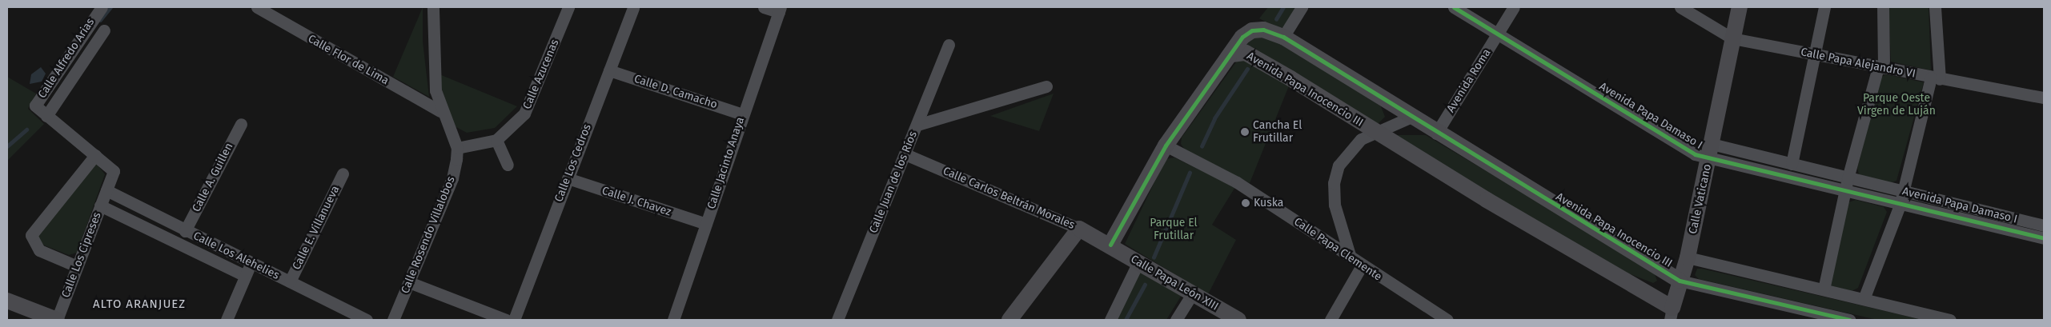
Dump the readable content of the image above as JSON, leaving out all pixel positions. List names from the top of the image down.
{
  "streets": {
    "street": [
      "Calle Alfredo Arias",
      "Calle Flor de Lima",
      "Calle Papa Alejandro VI",
      "Calle Azucenas",
      "Avenida Roma",
      "Avenida Papa Inocencio III",
      "Calle D. Camacho",
      "Avenida Papa Damaso I",
      "Calle Los Cedros",
      "Calle Jacinto Anaya",
      "Calle A. Guillen",
      "Calle Juan de los Ríos",
      "Calle Carlos Beltrán Morales",
      "Calle Vaticano",
      "Calle J. Chavez",
      "Calle E. Villanueva",
      "Calle Rosendo Villalobos",
      "Calle Papa Clemente",
      "Calle Los Cipreses",
      "Calle Los Alehelies",
      "Calle Papa León XIII"
    ]
  },
  "crossings": [
    ["Calle Alfredo Arias", "Calle Los Cipreses"],
    ["Calle Papa Alejandro VI", "Calle Vaticano"],
    ["Avenida Roma", "Avenida Papa Inocencio III"],
    ["Avenida Roma", "Avenida Papa Damaso I"],
    ["Avenida Papa Inocencio III", "Calle Vaticano"],
    ["Calle D. Camacho", "Calle Los Cedros"],
    ["Calle D. Camacho", "Calle Jacinto Anaya"],
    ["Avenida Papa Damaso I", "Calle Vaticano"],
    ["Calle Los Cedros", "Calle J. Chavez"],
    ["Calle Jacinto Anaya", "Calle J. Chavez"],
    ["Calle A. Guillen", "Calle Los Alehelies"],
    ["Calle Juan de los Ríos", "Calle Carlos Beltrán Morales"],
    ["Calle Carlos Beltrán Morales", "Calle Papa León XIII"],
    ["Calle E. Villanueva", "Calle Los Alehelies"],
    ["Calle Los Cipreses", "Calle Los Alehelies"]
  ],
  "districts": ["ALTO ARANJUEZ"],
  "parks": ["Parque Oeste Virgen de Luján", "Parque El Frutillar"],
  "places": ["Cancha El Frutillar", "Kuska"]
}
